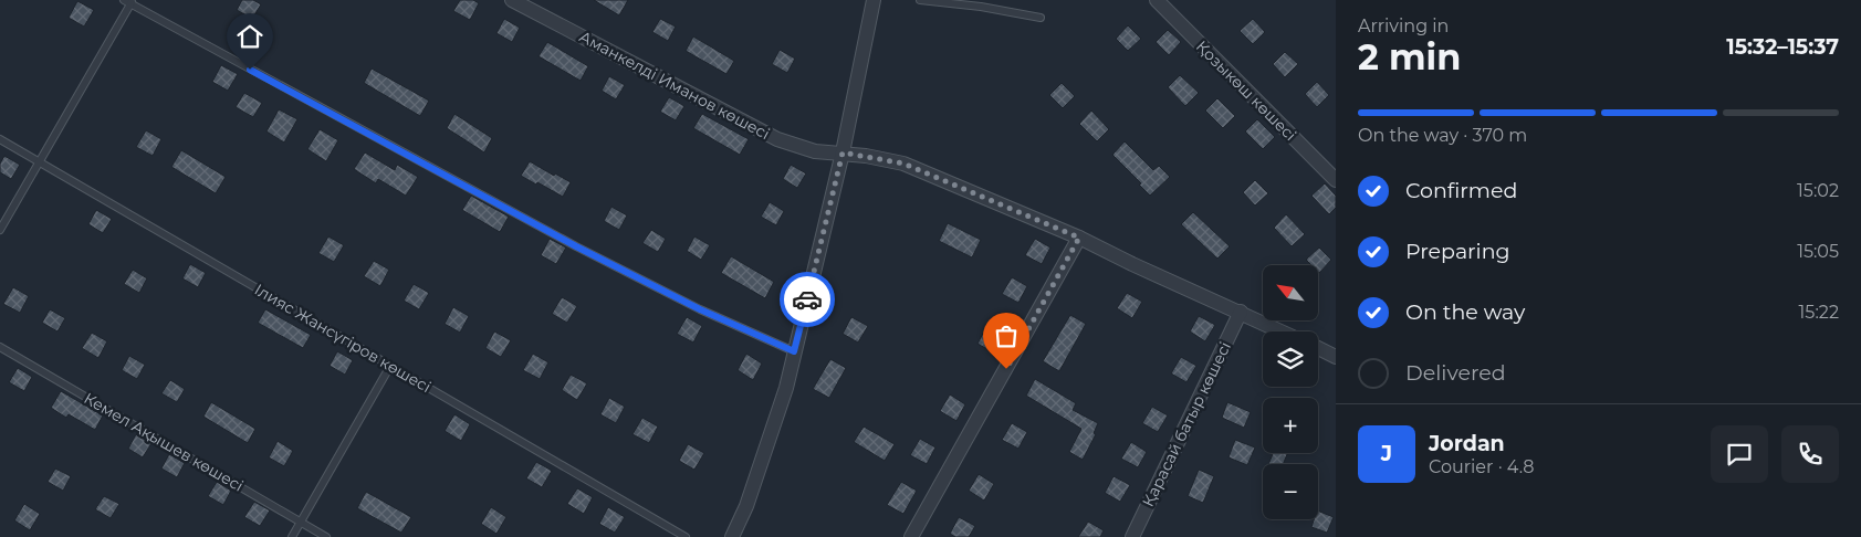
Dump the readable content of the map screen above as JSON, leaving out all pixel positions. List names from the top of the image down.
{
  "streets": {
    "street": ["Аманкелді Иманов көшесі", "Қозыкөш көшесі", "Қарасай батыр көшесі"],
    "lane": ["Ілияс Жансүгіров көшесі", "Кемел Ақышев көшесі"]
  },
  "crossings": [
    ["Аманкелді Иманов көшесі", "Қарасай батыр көшесі"]
  ],
  "north": "top left",
  "page": {
    "heading": ["2 min", "Arriving in", "15:32–15:37"],
    "panel": ["Jordan", "Courier · 4.8"],
    "bar": "On the way · 370 m",
    "list": [
      ["Confirmed", "15:02"],
      ["Preparing", "15:05"],
      ["On the way", "15:22"],
      "Delivered"
    ],
    "map_buttons": ["+", "−"],
    "round": "J"
  }
}
